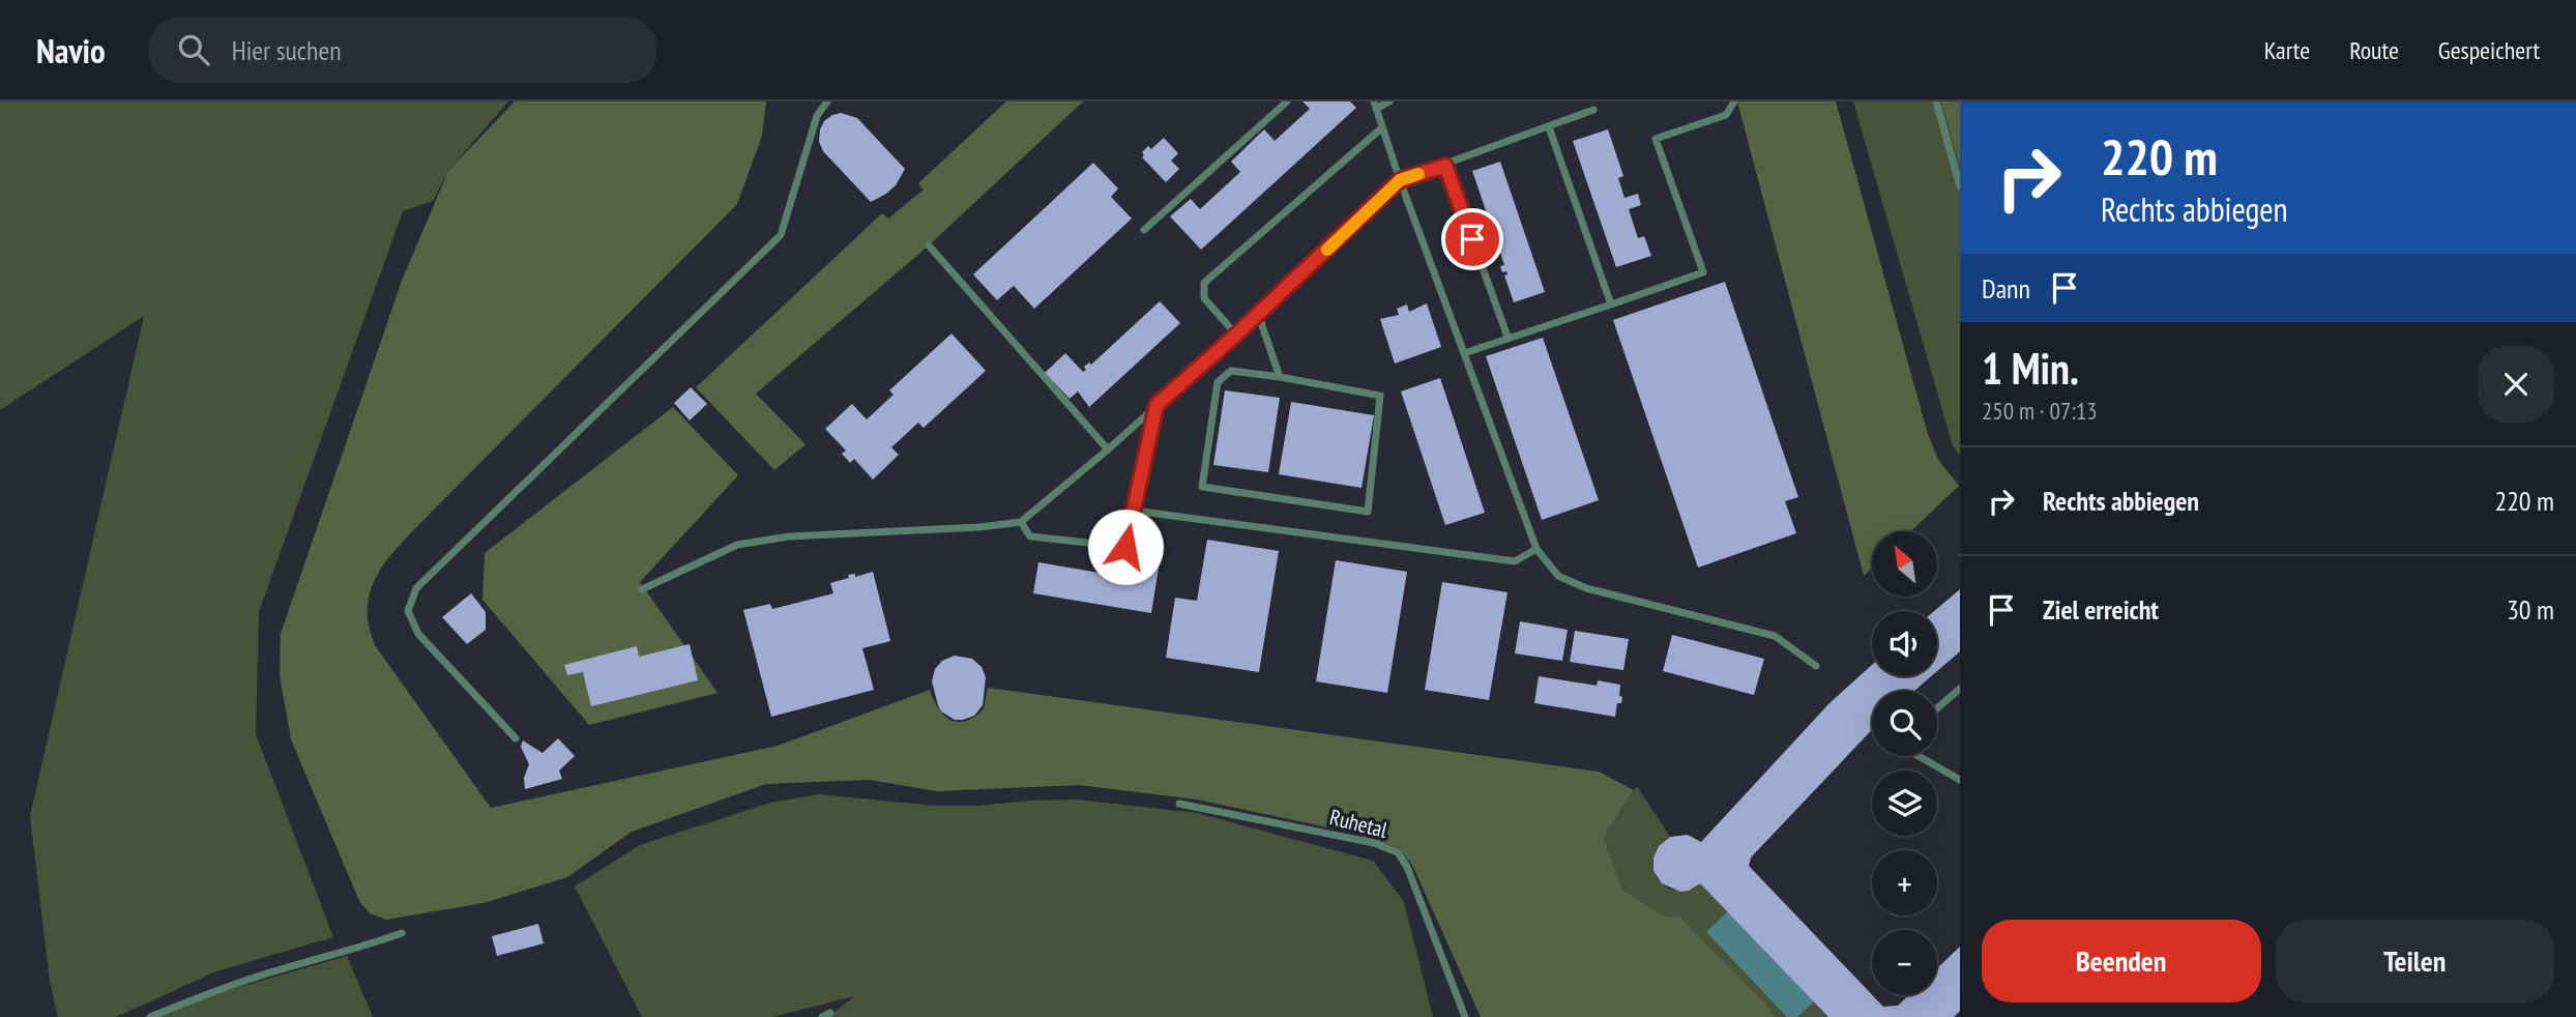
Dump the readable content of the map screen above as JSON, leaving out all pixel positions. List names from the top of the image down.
{
  "streets": {
    "lane": ["Ruhetal"]
  },
  "north": "top left",
  "page": {
    "header": "Navio",
    "search": "Hier suchen",
    "nav": ["Karte", "Route", "Gespeichert"],
    "turn": ["220 m", "Rechts abbiegen"],
    "then": "Dann",
    "heading": ["1 Min.", "250 m · 07:13"],
    "list": [
      {
        "name": "Rechts abbiegen",
        "value": "220 m"
      },
      {
        "name": "Ziel erreicht",
        "value": "30 m"
      }
    ],
    "map_buttons": ["+", "−"],
    "buttons": ["Beenden", "Teilen"]
  }
}
